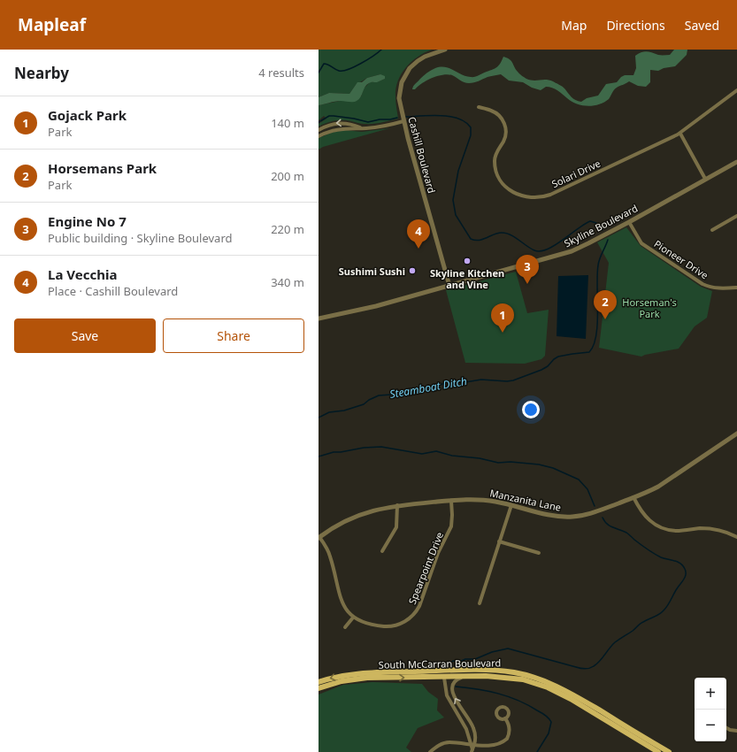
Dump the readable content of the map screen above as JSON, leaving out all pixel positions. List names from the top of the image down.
{
  "streets": {
    "main road": ["South McCarran Boulevard"],
    "street": [
      "Cashill Boulevard",
      "Solari Drive",
      "Skyline Boulevard",
      "Pioneer Drive",
      "Manzanita Lane",
      "Spearpoint Drive"
    ]
  },
  "crossings": [
    ["Cashill Boulevard", "Skyline Boulevard"],
    ["Skyline Boulevard", "Pioneer Drive"],
    ["Manzanita Lane", "Spearpoint Drive"]
  ],
  "water": ["Steamboat Ditch"],
  "parks": ["Horseman's Park"],
  "places": ["Skyline Kitchen and Vine", "Sushimi Sushi"],
  "page": {
    "header": "Mapleaf",
    "nav": ["Map", "Directions", "Saved"],
    "heading": ["Nearby", "4 results"],
    "list": [
      {
        "mark": "1",
        "name": "Gojack Park",
        "note": "Park",
        "value": "140 m"
      },
      {
        "mark": "2",
        "name": "Horsemans Park",
        "note": "Park",
        "value": "200 m"
      },
      {
        "mark": "3",
        "name": "Engine No 7",
        "note": "Public building · Skyline Boulevard",
        "value": "220 m"
      },
      {
        "mark": "4",
        "name": "La Vecchia",
        "note": "Place · Cashill Boulevard",
        "value": "340 m"
      }
    ],
    "pins": [
      "4",
      "3",
      "2",
      "1"
    ],
    "buttons": ["Save", "Share"],
    "map_buttons": ["+", "−"]
  }
}
